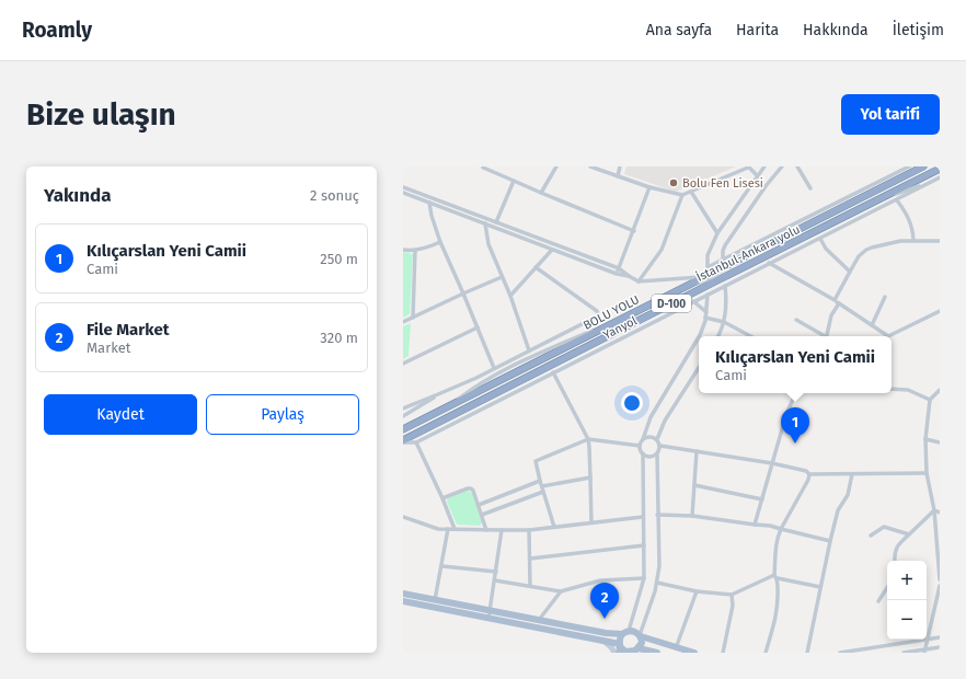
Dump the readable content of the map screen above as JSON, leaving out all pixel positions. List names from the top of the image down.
{
  "streets": {
    "highway": ["İstanbul-Ankara yolu", "D-100", "BOLU YOLU"],
    "street": ["Yanyol"]
  },
  "crossings": [
    ["İstanbul-Ankara yolu", "Yanyol"],
    ["BOLU YOLU", "Yanyol"]
  ],
  "places": ["Bolu Fen Lisesi"],
  "page": {
    "header": "Roamly",
    "nav": [
      "Ana sayfa",
      "Harita",
      "Hakkında",
      "İletişim"
    ],
    "buttons": [
      "Yol tarifi",
      ["Kaydet", "Paylaş"]
    ],
    "title": "Bize ulaşın",
    "heading": ["Yakında", "2 sonuç"],
    "list": [
      {
        "mark": "1",
        "name": "Kılıçarslan Yeni Camii",
        "note": "Cami",
        "value": "250 m"
      },
      {
        "mark": "2",
        "name": "File Market",
        "note": "Market",
        "value": "320 m"
      }
    ],
    "popup": ["Kılıçarslan Yeni Camii", "Cami"],
    "pins": ["1", "2"],
    "map_buttons": ["+", "−"]
  }
}
